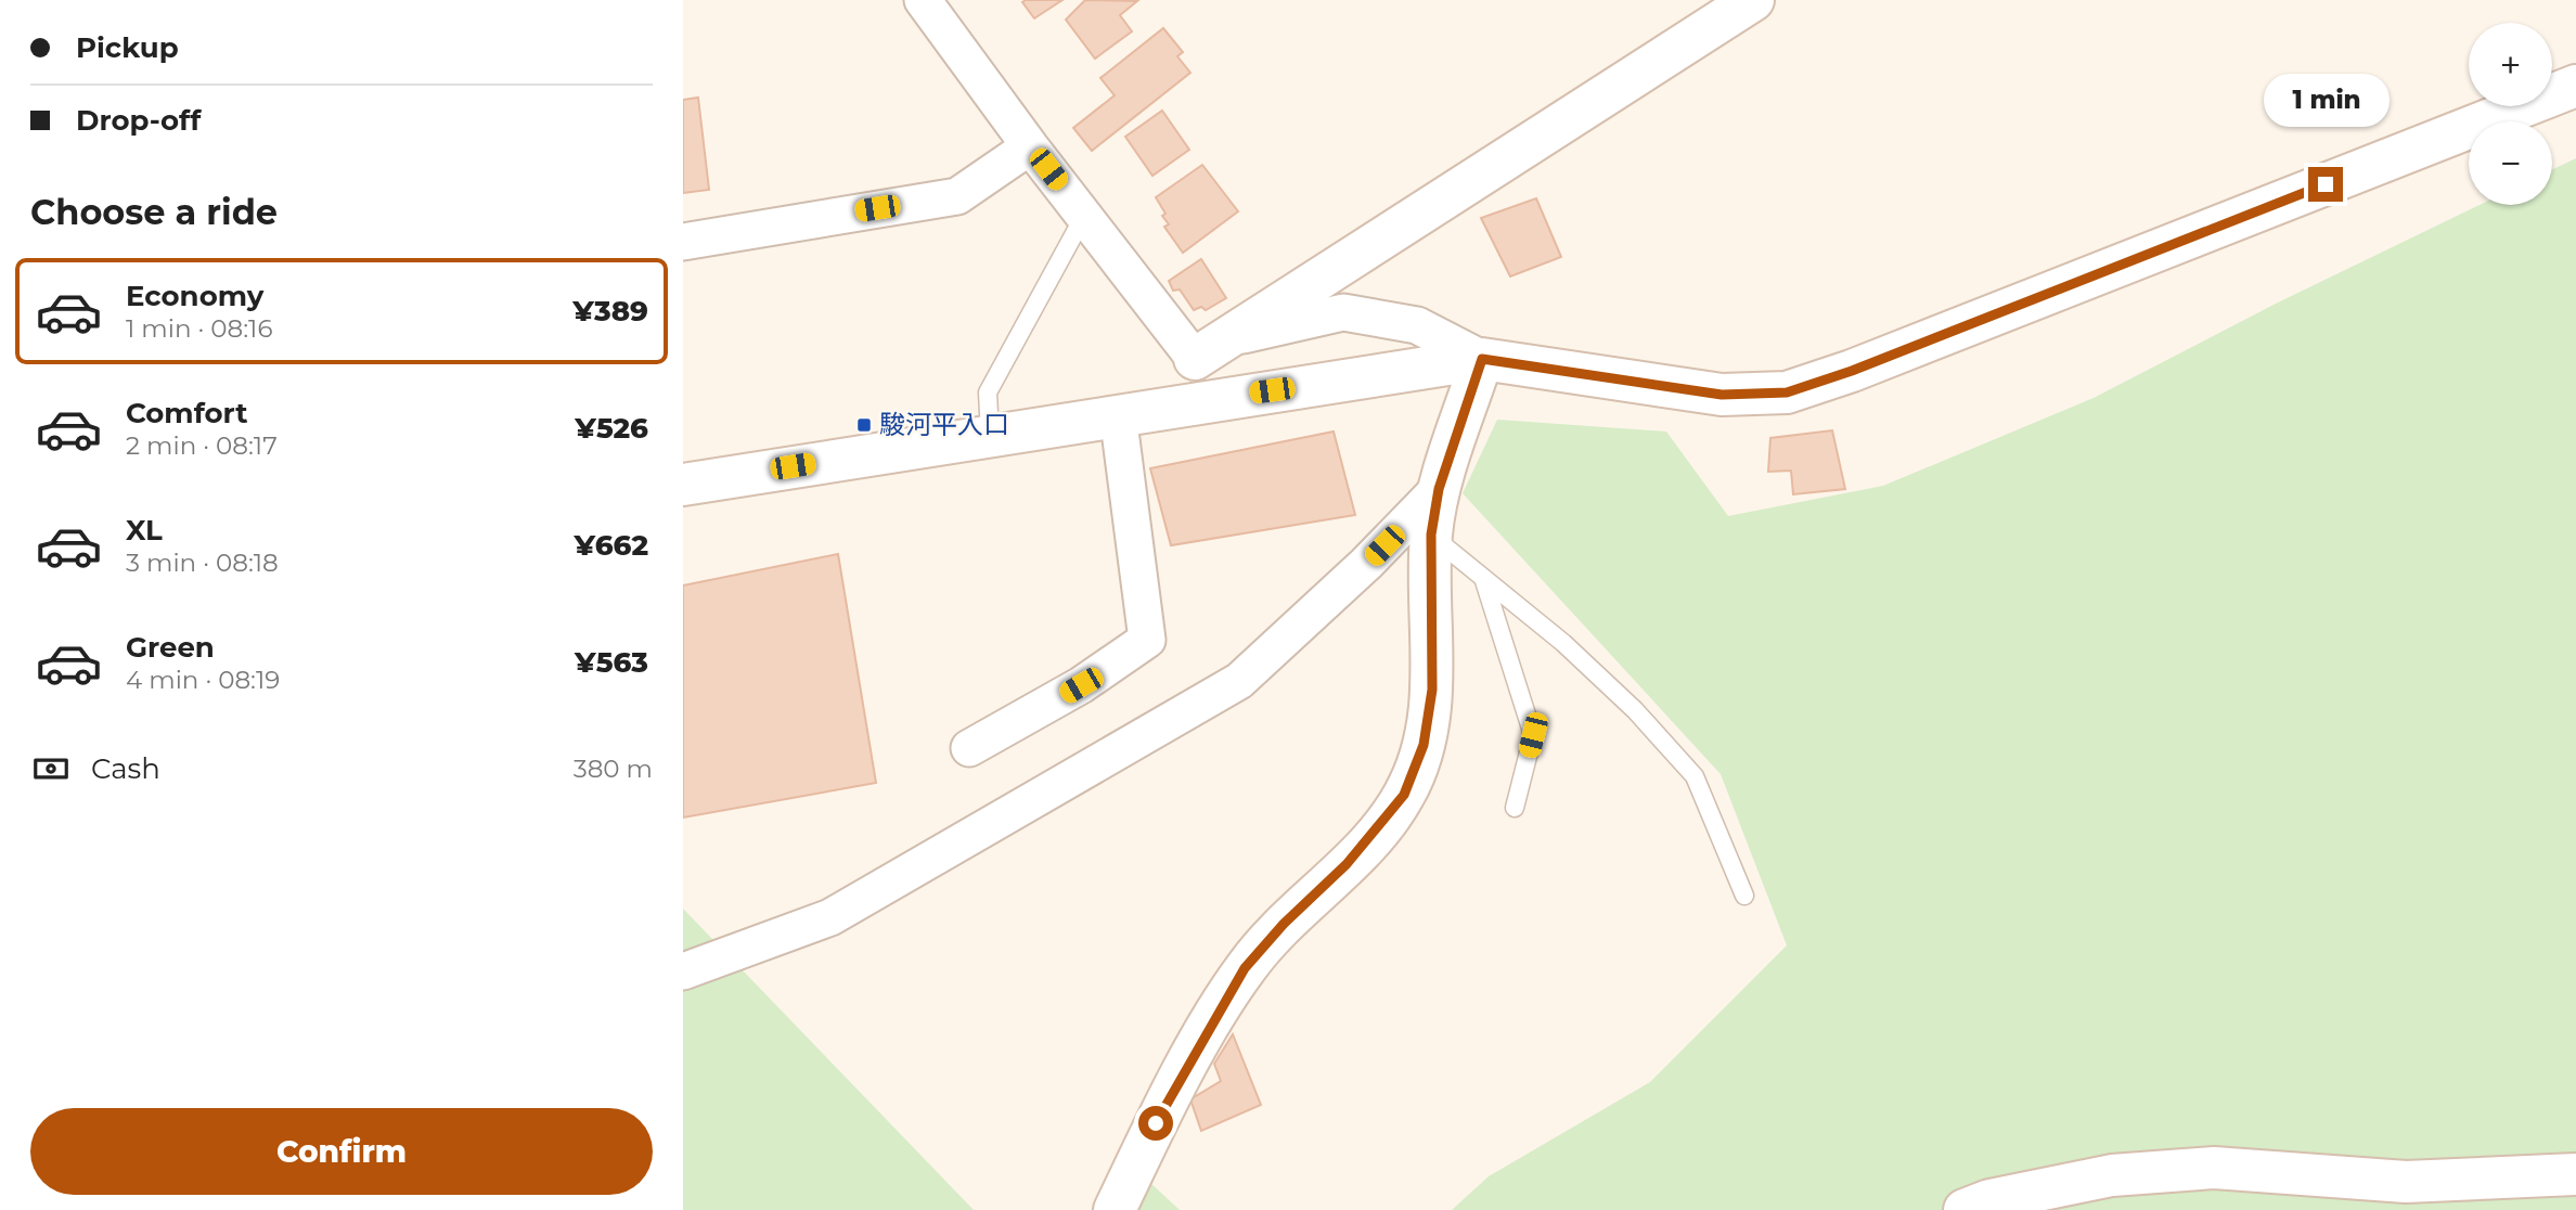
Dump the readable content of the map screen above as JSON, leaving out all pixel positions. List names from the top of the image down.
{
  "places": {
    "transit": ["駿河平入口"]
  },
  "page": {
    "banner": ["Pickup", "Drop-off"],
    "map_buttons": ["+", "−"],
    "bubble": "1 min",
    "heading": "Choose a ride",
    "list": [
      {
        "name": "Economy",
        "note": "1 min · 08:16",
        "value": "¥389"
      },
      {
        "name": "Comfort",
        "note": "2 min · 08:17",
        "value": "¥526"
      },
      {
        "name": "XL",
        "note": "3 min · 08:18",
        "value": "¥662"
      },
      {
        "name": "Green",
        "note": "4 min · 08:19",
        "value": "¥563"
      }
    ],
    "pay": ["Cash", "380 m"],
    "buttons": "Confirm"
  }
}
